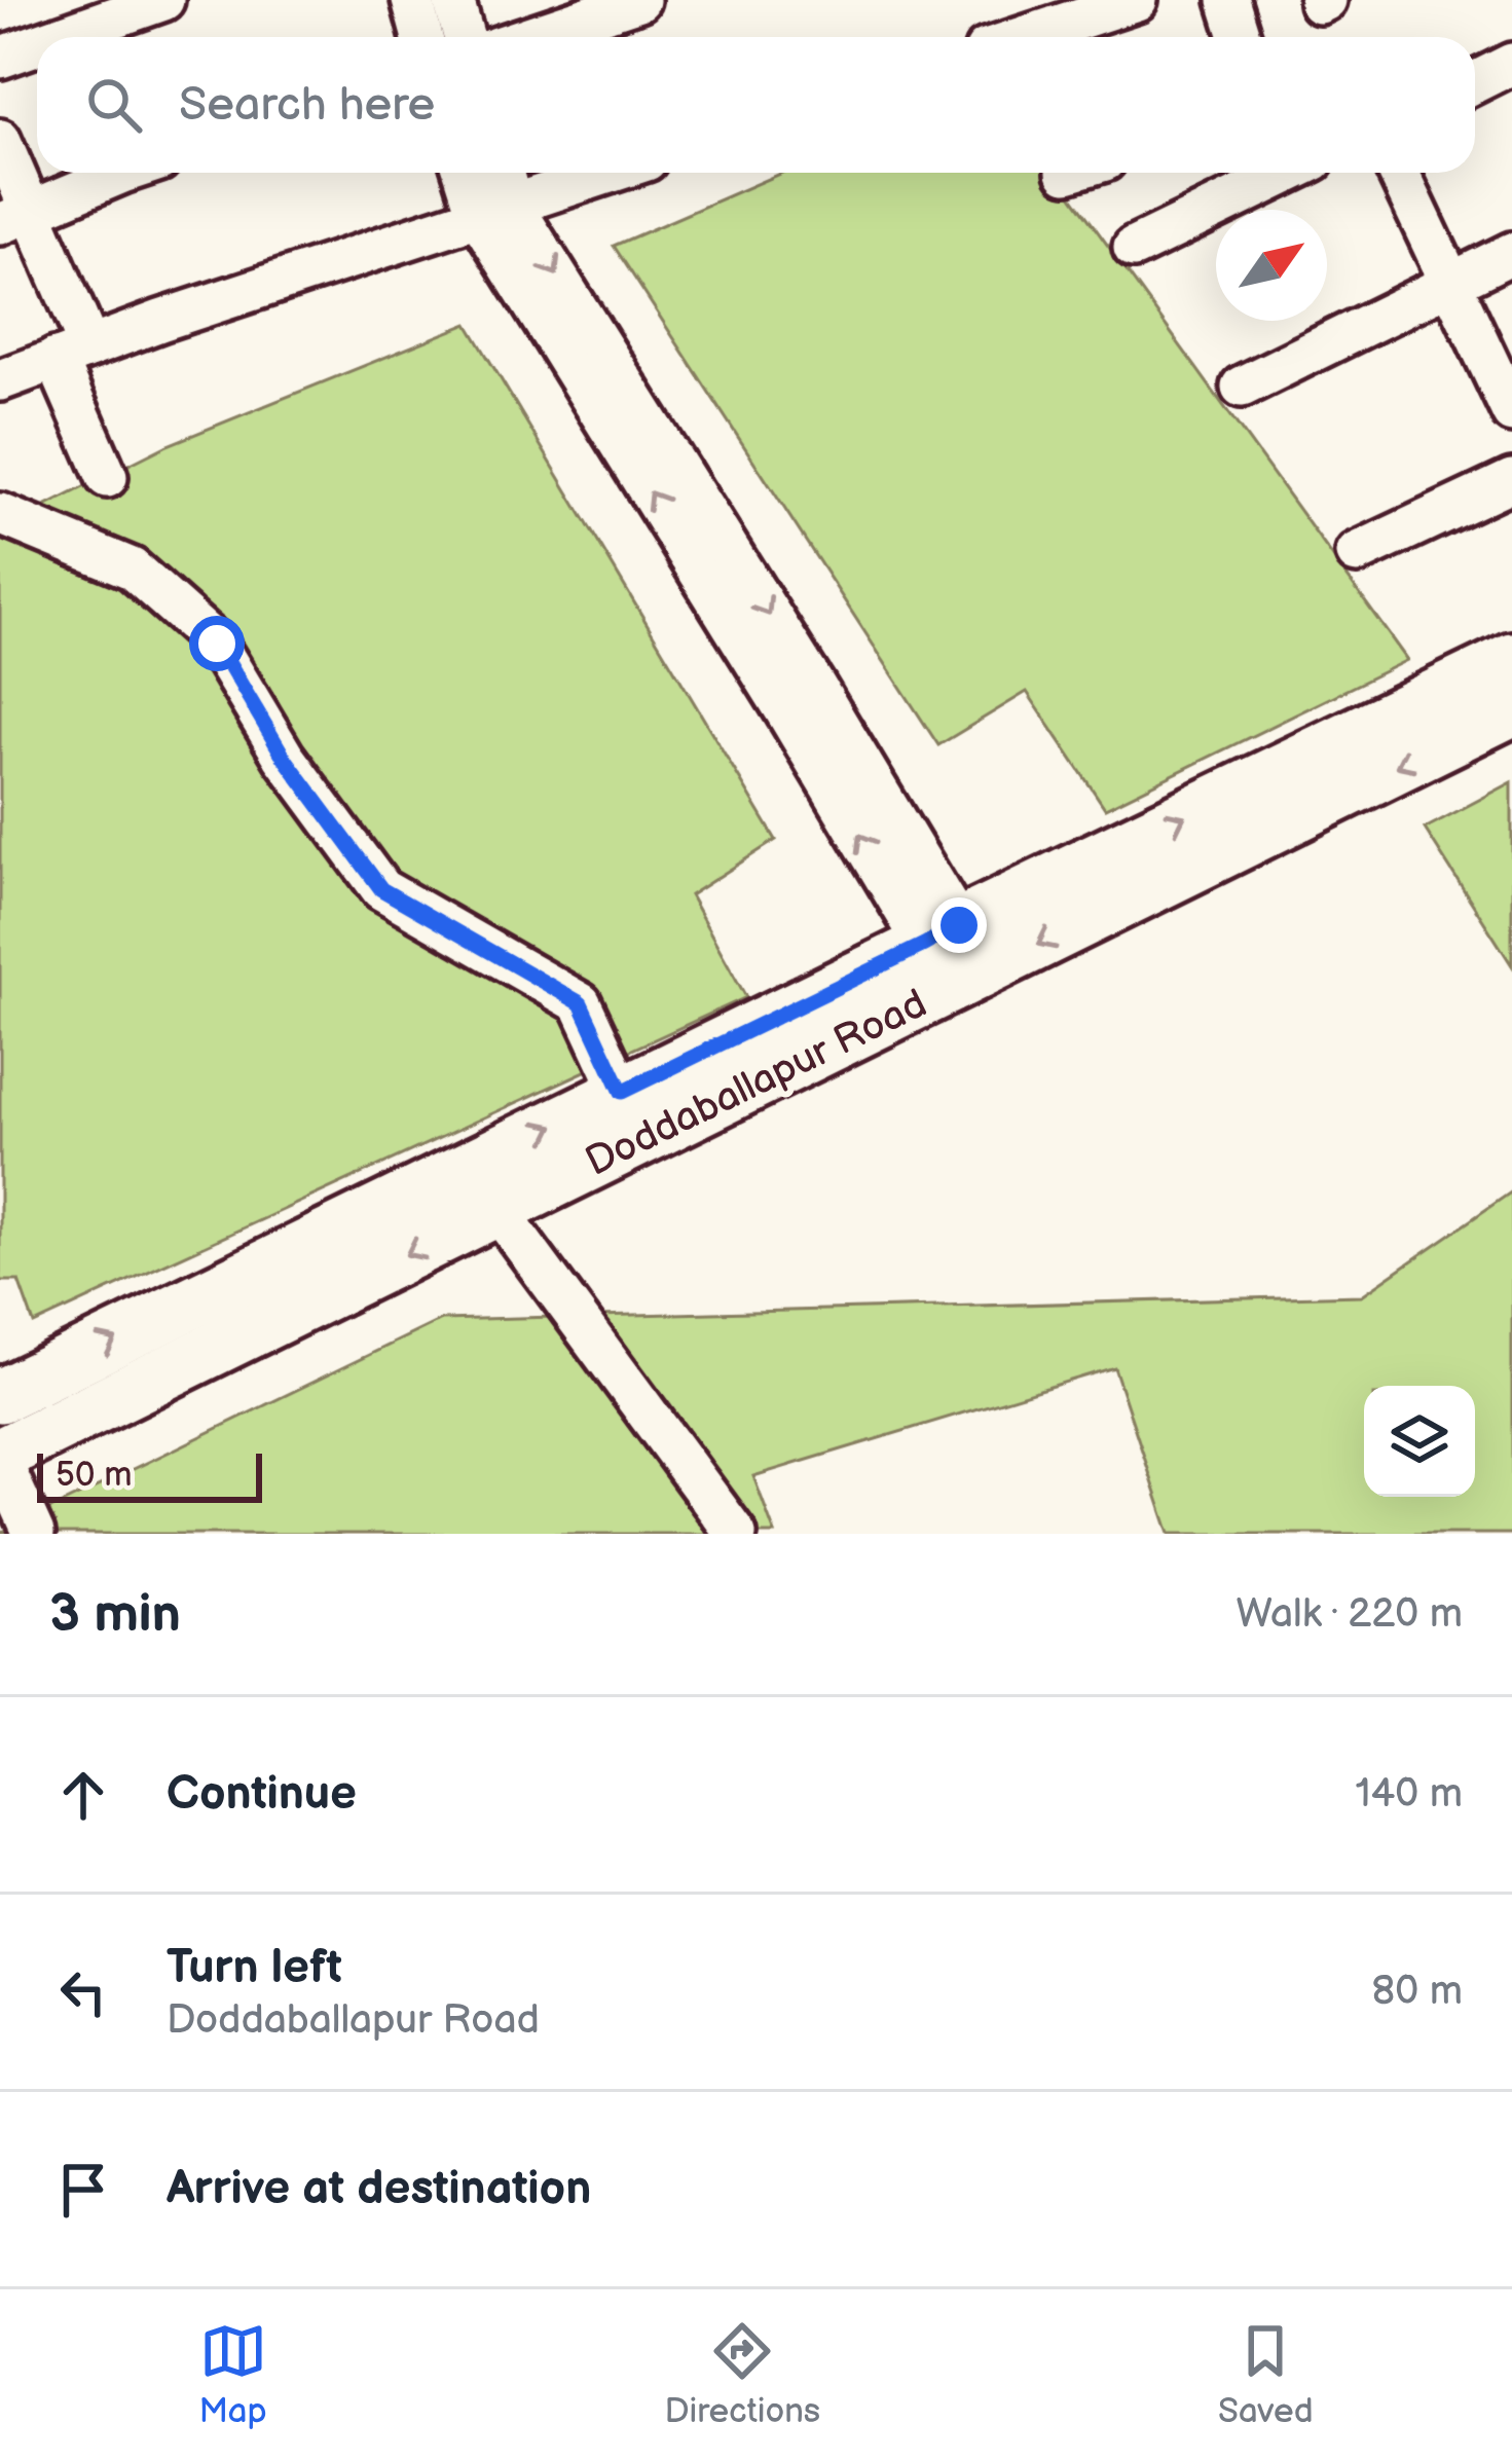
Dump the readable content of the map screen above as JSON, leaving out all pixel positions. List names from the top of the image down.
{
  "streets": {
    "main road": ["Doddaballapur Road"]
  },
  "scale_bar": "50 m",
  "north": "top right",
  "page": {
    "search": "Search here",
    "scale": "50 m",
    "heading": ["3 min", "Walk · 220 m"],
    "list": [
      ["Continue", "140 m"],
      ["Turn left", "Doddaballapur Road", "80 m"],
      "Arrive at destination"
    ],
    "nav": ["Map", "Directions", "Saved"]
  }
}
